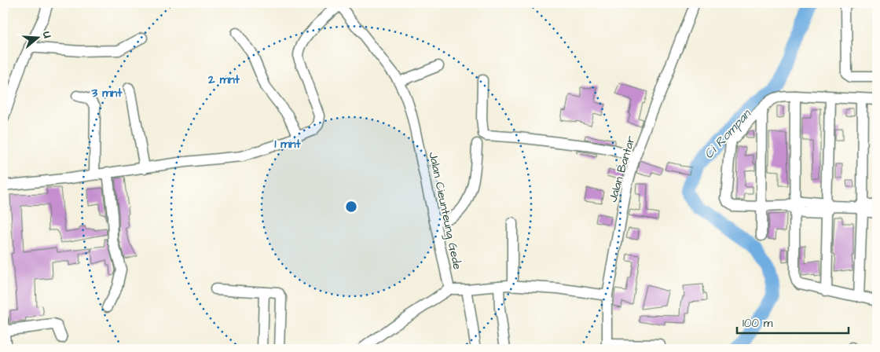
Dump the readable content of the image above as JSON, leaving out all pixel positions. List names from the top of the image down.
{
  "streets": {
    "street": ["Jalan Bantar", "Jalan Cieunteung Gede"]
  },
  "water": ["Ci Rompan"],
  "scale_bar": "100 m",
  "north": "right",
  "rings": ["2 mnt", "3 mnt", "1 mnt"]
}
